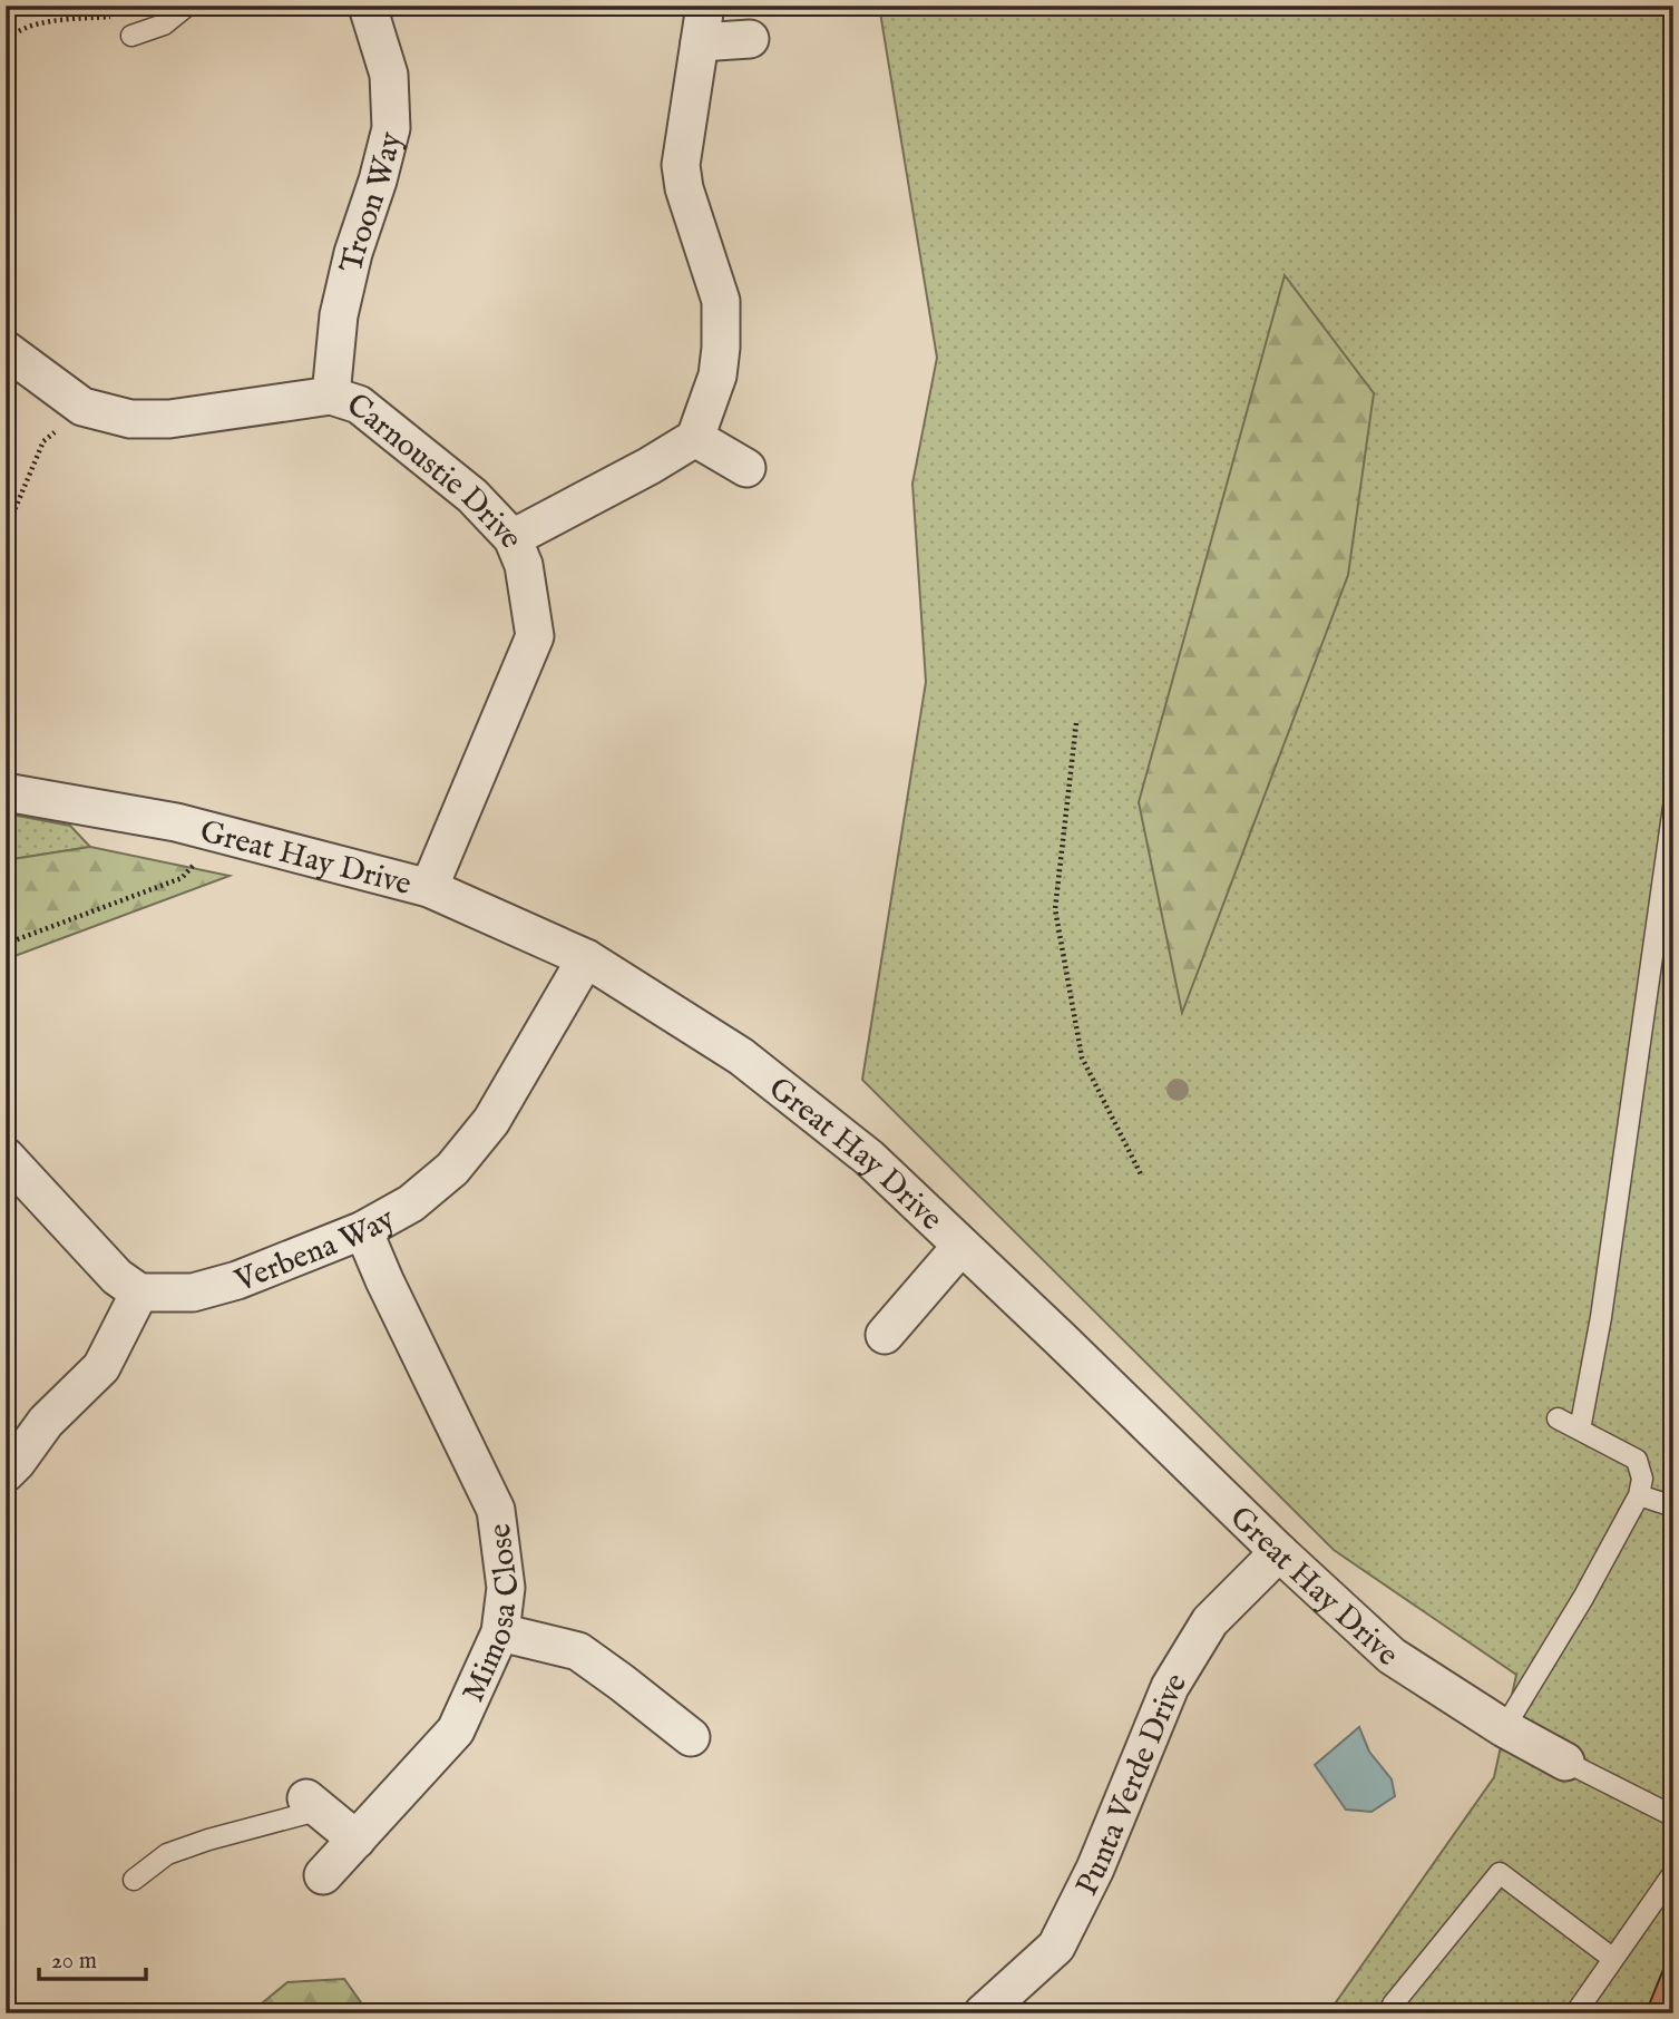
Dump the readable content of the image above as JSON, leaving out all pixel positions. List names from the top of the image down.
{
  "streets": {
    "street": [
      "Troon Way",
      "Carnoustie Drive",
      "Great Hay Drive",
      "Verbena Way",
      "Mimosa Close",
      "Punta Verde Drive"
    ]
  },
  "crossings": [
    ["Troon Way", "Carnoustie Drive"],
    ["Carnoustie Drive", "Great Hay Drive"],
    ["Great Hay Drive", "Verbena Way"],
    ["Great Hay Drive", "Punta Verde Drive"],
    ["Verbena Way", "Mimosa Close"]
  ],
  "scale_bar": "20 m"
}
